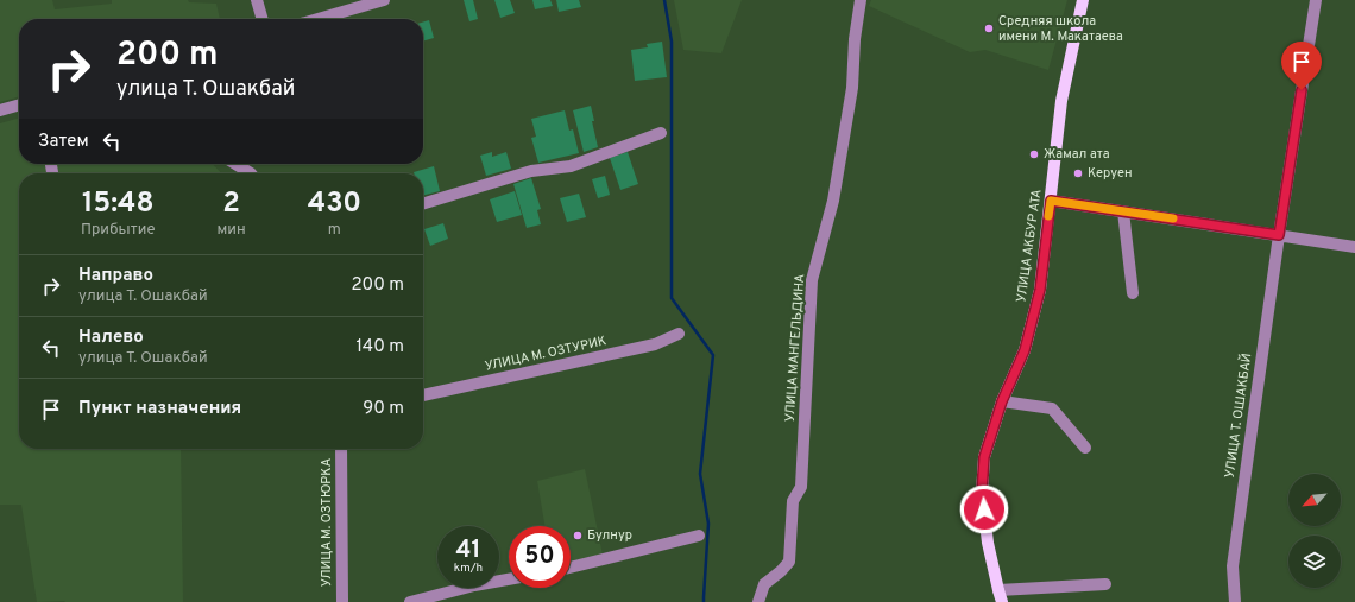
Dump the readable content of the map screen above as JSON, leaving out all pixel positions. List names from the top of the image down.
{
  "streets": {
    "main road": ["УЛИЦА АКБУР АТА"],
    "street": [
      "УЛИЦА МАНГЕЛЬДИНА",
      "УЛИЦА М. ОЗТУРИК",
      "УЛИЦА Т. ОШАКБАЙ",
      "УЛИЦА М. ОЗТЮРКА"
    ]
  },
  "places": [
    "Средняя школа имени М. Макатаева",
    "Жамал ата",
    "Керуен",
    "Булнур"
  ],
  "north": "bottom left",
  "page": {
    "turn": ["200 m", "улица Т. Ошакбай"],
    "then": "Затем",
    "eta": [
      "15:48",
      "Прибытие",
      "2",
      "мин",
      "430",
      "m"
    ],
    "list": [
      {
        "name": "Направо",
        "note": "улица Т. Ошакбай",
        "value": "200 m"
      },
      {
        "name": "Налево",
        "note": "улица Т. Ошакбай",
        "value": "140 m"
      },
      {
        "name": "Пункт назначения",
        "value": "90 m"
      }
    ],
    "speed": "41 km/h",
    "limit": "50"
  }
}
